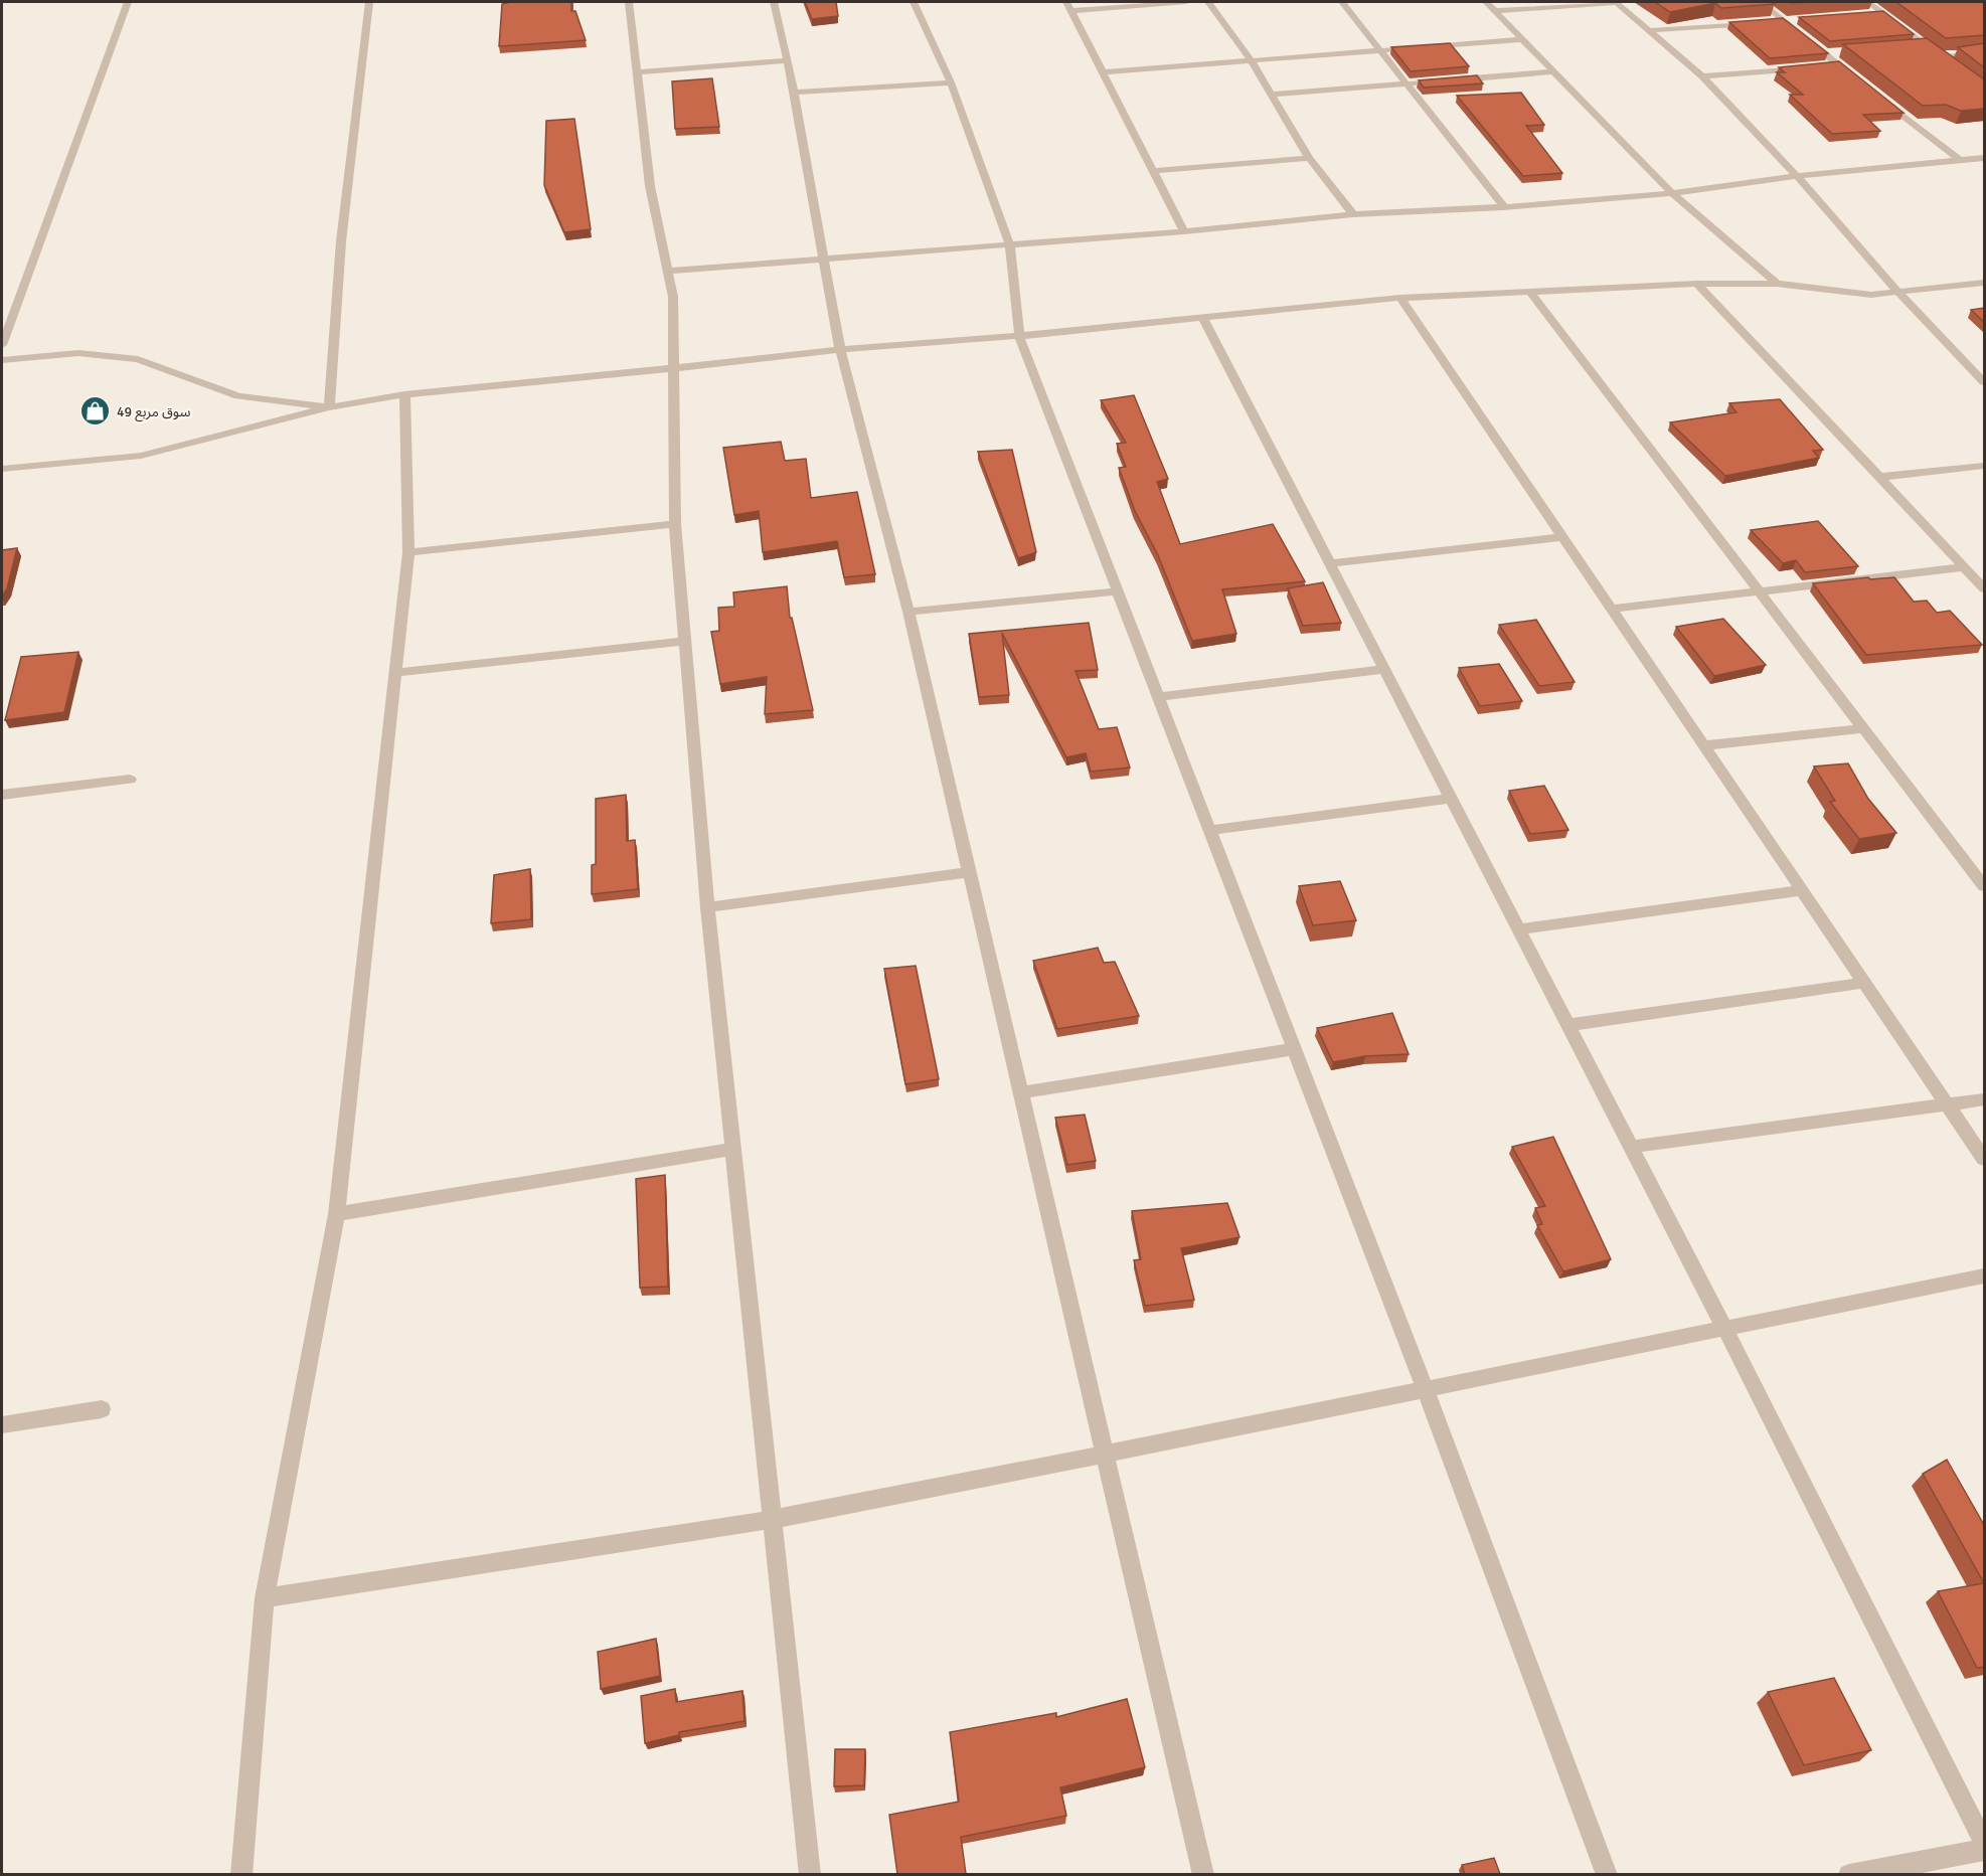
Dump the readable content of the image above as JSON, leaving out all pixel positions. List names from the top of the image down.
{
  "places": {
    "shop": ["سوق مربع 49"]
  }
}
